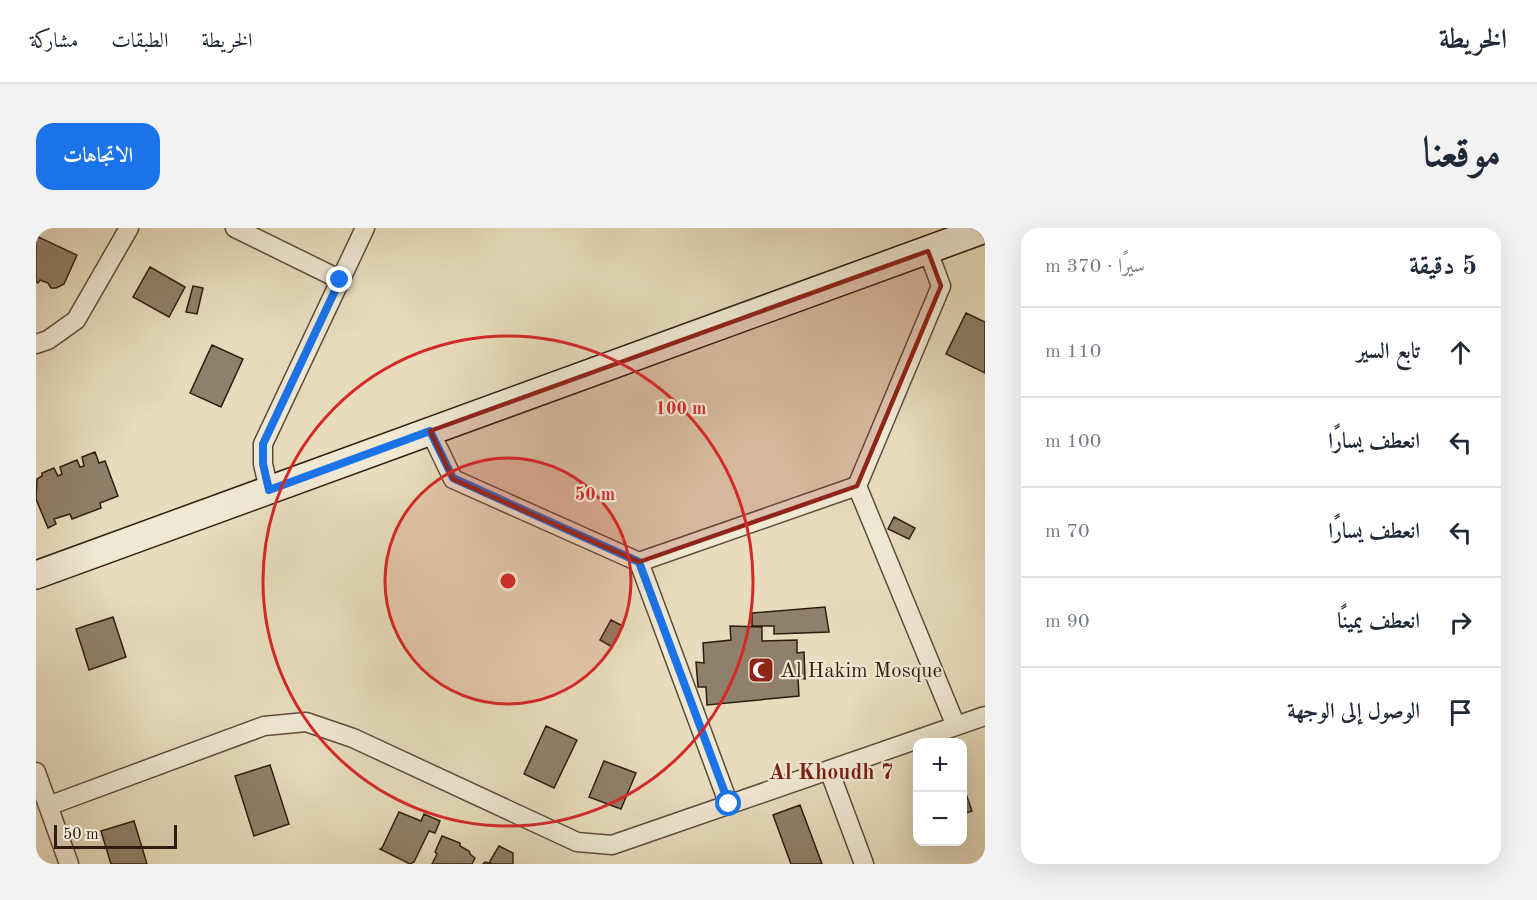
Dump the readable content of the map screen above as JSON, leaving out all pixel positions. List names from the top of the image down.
{
  "districts": ["Al Khoudh 7"],
  "places": {
    "mosque": ["Al Hakim Mosque"]
  },
  "scale_bar": "50 m",
  "page": {
    "header": "الخريطة",
    "nav": ["الخريطة", "الطبقات", "مشاركة"],
    "title": "موقعنا",
    "buttons": "الاتجاهات",
    "heading": ["5 دقيقة", "سيرًا · 370 m"],
    "list": [
      ["تابع السير", "110 m"],
      ["انعطف يسارًا", "100 m"],
      ["انعطف يسارًا", "70 m"],
      ["انعطف يمينًا", "90 m"],
      "الوصول إلى الوجهة"
    ],
    "map_buttons": ["+", "−"],
    "scale": "50 m"
  },
  "rings": ["100 m", "50 m"]
}
